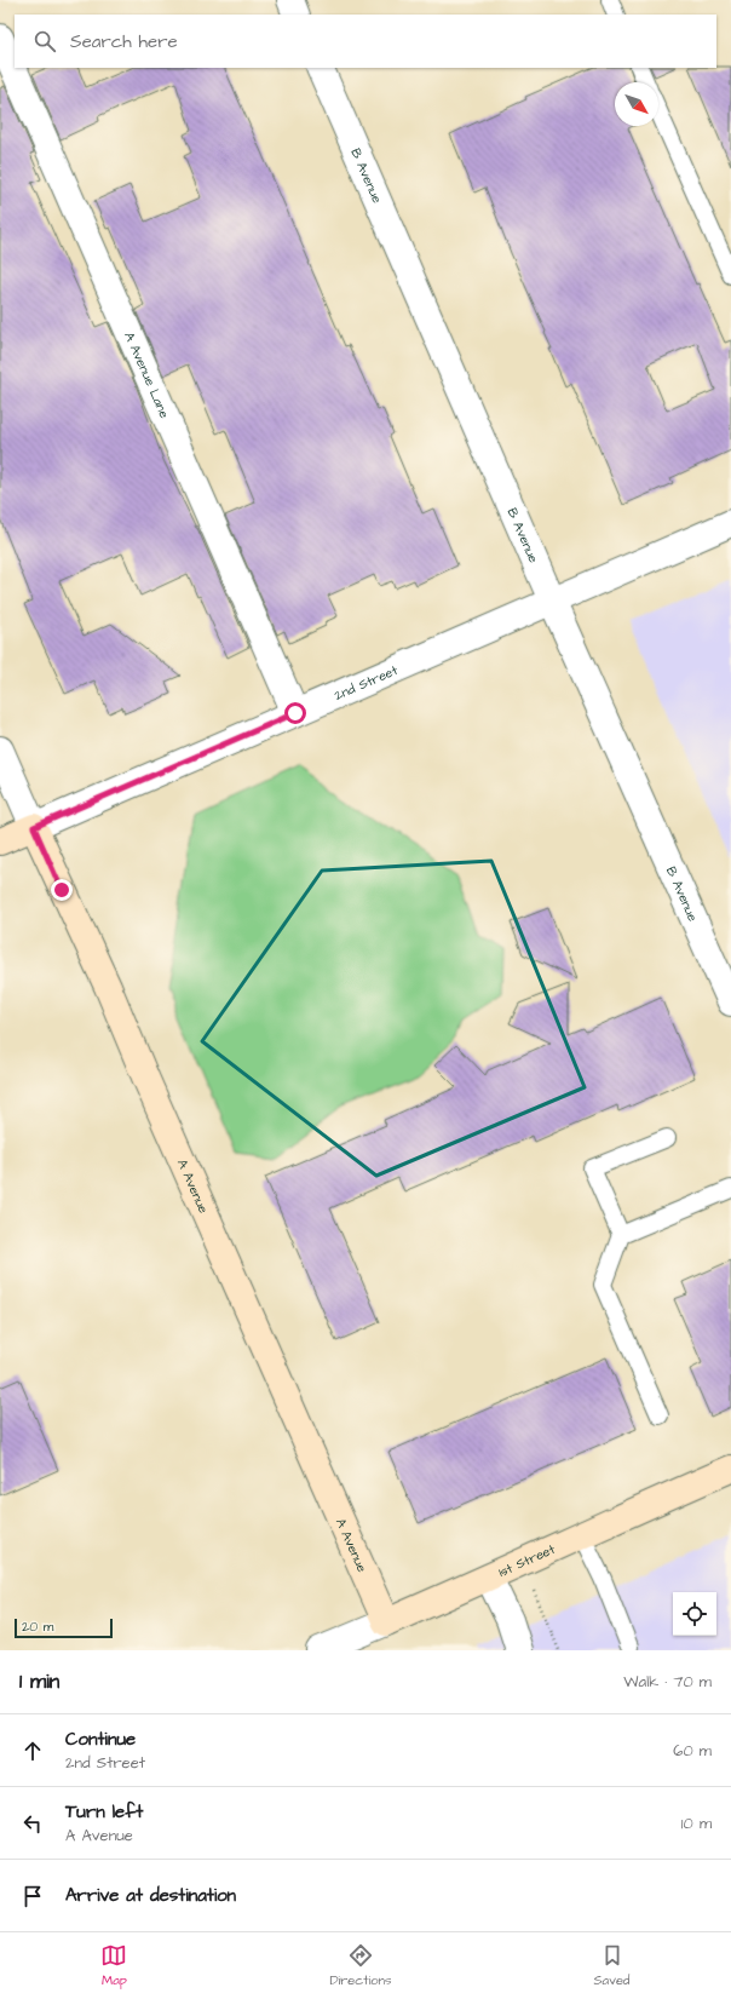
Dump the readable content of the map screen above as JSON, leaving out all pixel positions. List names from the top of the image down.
{
  "streets": {
    "main road": ["2nd Street", "A Avenue", "1st Street"],
    "street": ["B Avenue", "A Avenue Lane"]
  },
  "crossings": [
    ["B Avenue", "2nd Street"],
    ["A Avenue Lane", "2nd Street"],
    ["2nd Street", "A Avenue"],
    ["A Avenue", "1st Street"]
  ],
  "scale_bar": "20 m",
  "north": "bottom right",
  "page": {
    "search": "Search here",
    "scale": "20 m",
    "heading": ["1 min", "Walk · 70 m"],
    "list": [
      ["Continue", "2nd Street", "60 m"],
      ["Turn left", "A Avenue", "10 m"],
      "Arrive at destination"
    ],
    "nav": ["Map", "Directions", "Saved"]
  }
}
